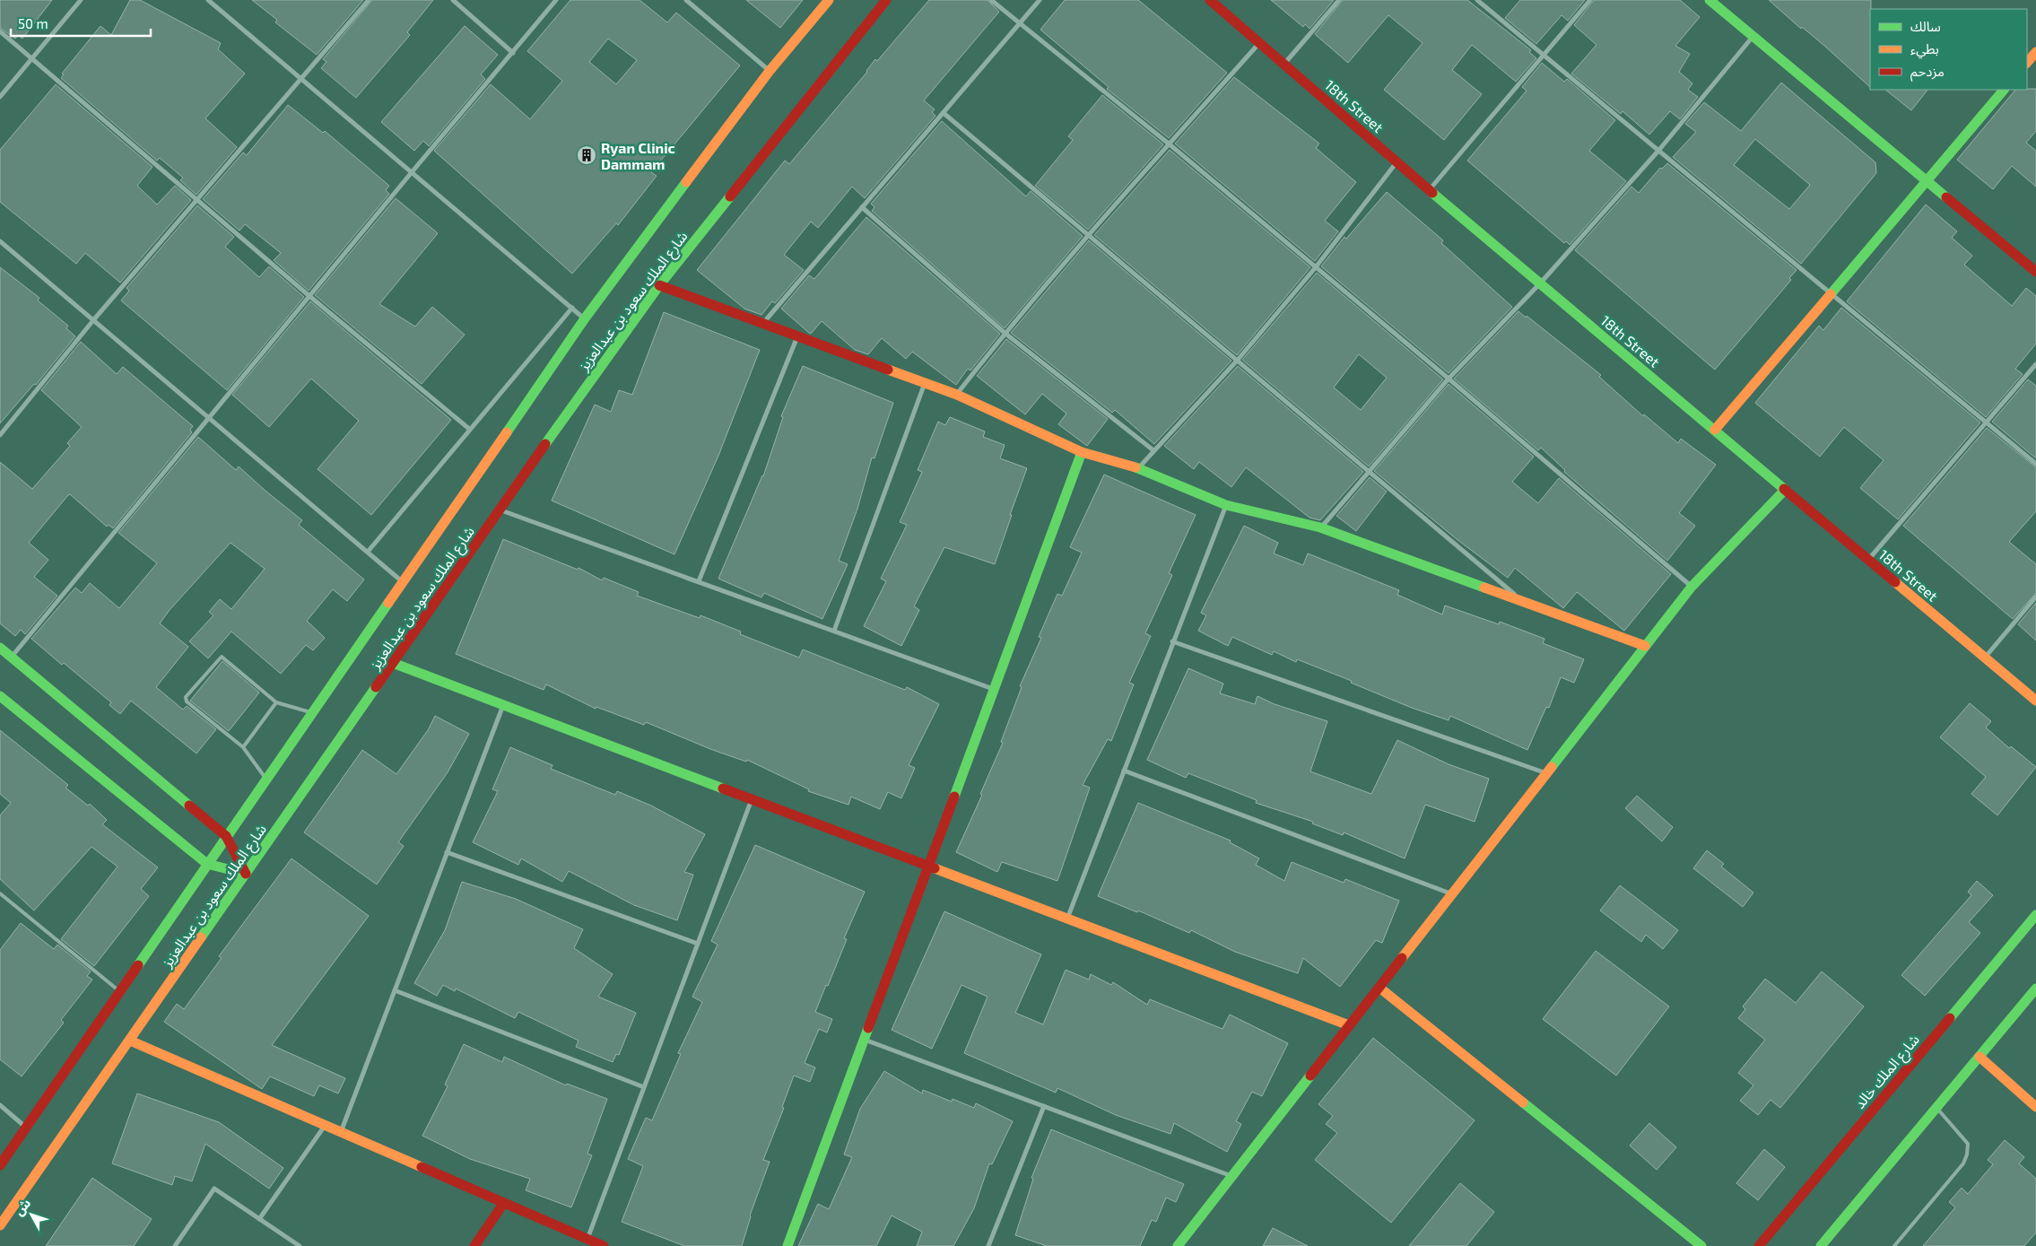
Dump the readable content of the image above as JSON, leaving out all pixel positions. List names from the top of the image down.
{
  "streets": {
    "street": ["18th Street", "شارع الملك سعود بن عبدالعزيز", "شارع الملك خالد"]
  },
  "places": {
    "building": ["Ryan Clinic Dammam"]
  },
  "legend": ["سالك", "بطيء", "مزدحم"],
  "scale_bar": "50 m",
  "north": "top left"
}
